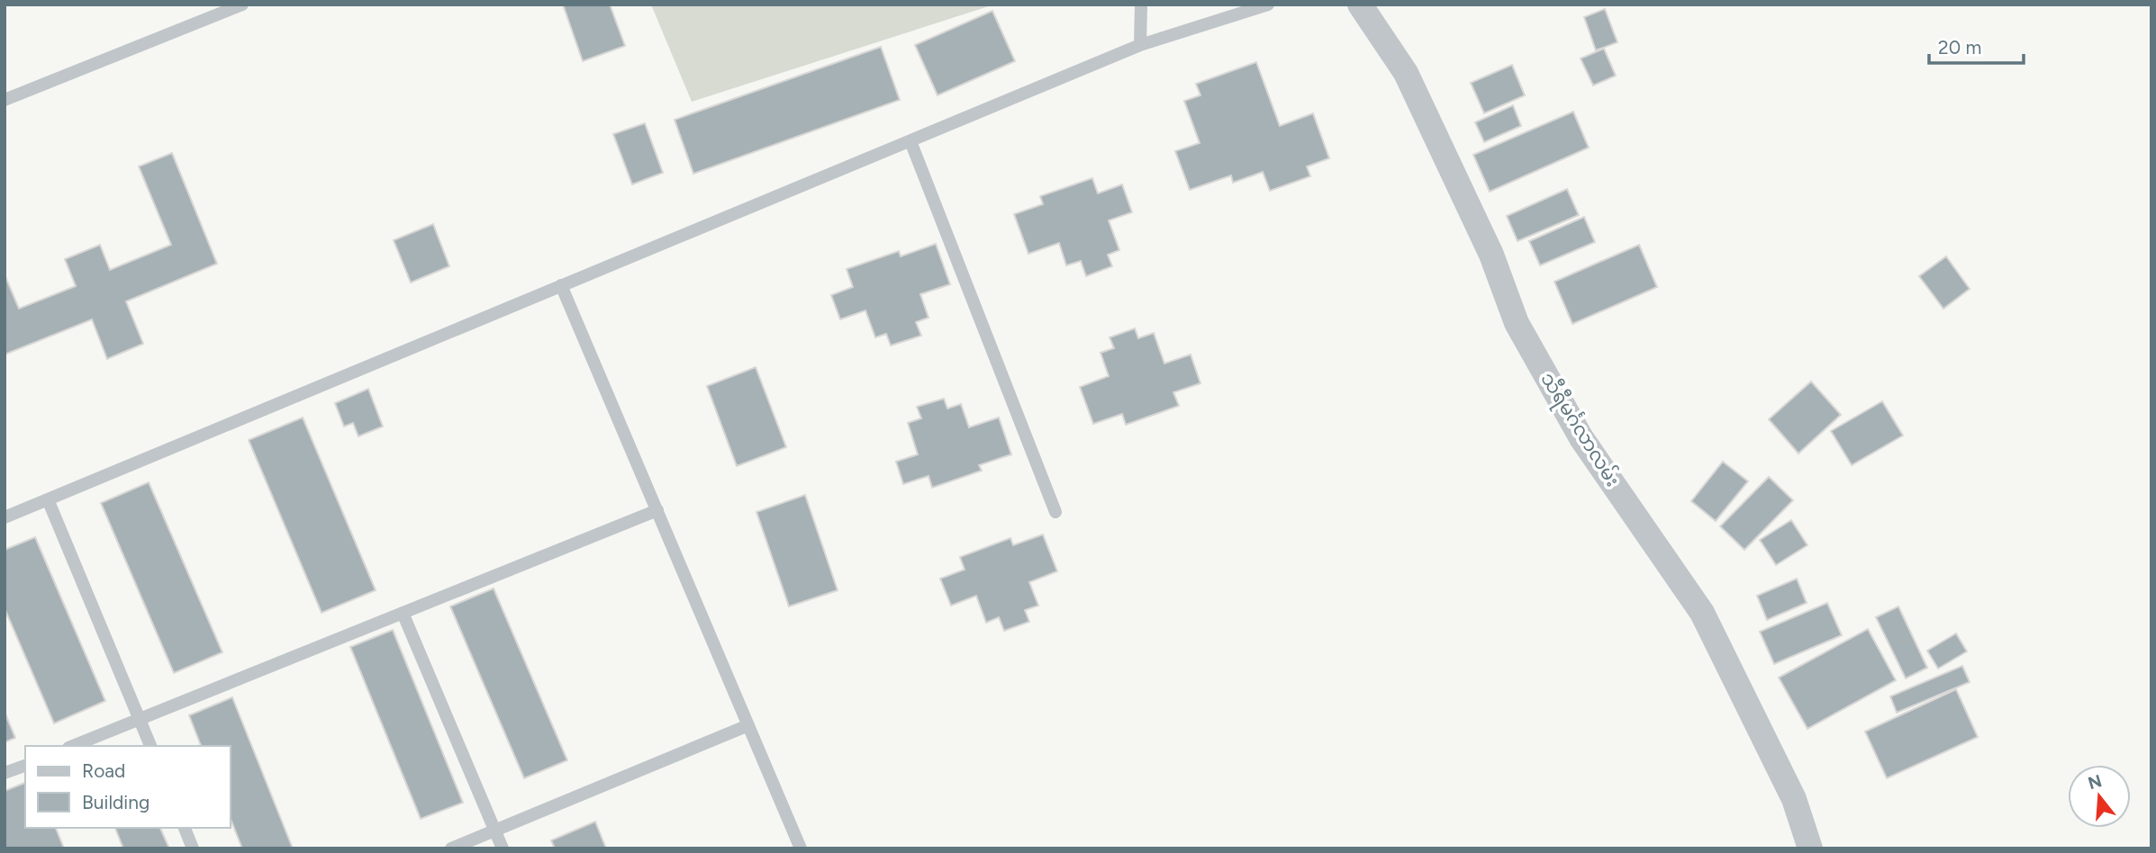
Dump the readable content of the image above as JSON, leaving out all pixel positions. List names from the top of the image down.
{
  "streets": {
    "street": ["သီရီမင်္ဂလာလမ်း"]
  },
  "legend": ["Road", "Building"],
  "scale_bar": "20 m",
  "north": "top"
}
